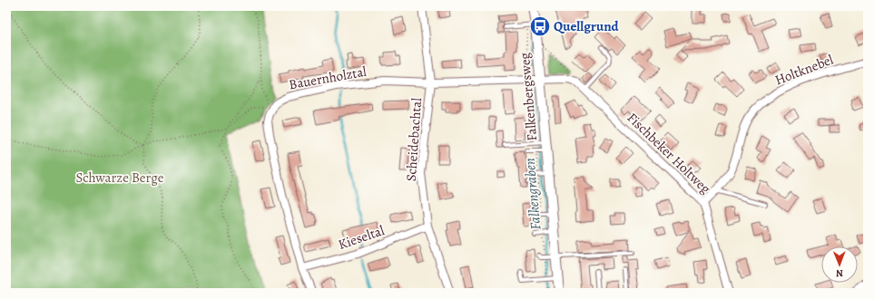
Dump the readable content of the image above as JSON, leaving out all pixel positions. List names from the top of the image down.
{
  "streets": {
    "street": [
      "Holtknebel",
      "Bauernholztal",
      "Falkenbergsweg",
      "Scheidebachtal",
      "Fischbeker Holtweg",
      "Kieseltal"
    ]
  },
  "crossings": [
    ["Holtknebel", "Fischbeker Holtweg"],
    ["Bauernholztal", "Falkenbergsweg"],
    ["Bauernholztal", "Scheidebachtal"],
    ["Bauernholztal", "Kieseltal"],
    ["Scheidebachtal", "Kieseltal"]
  ],
  "water": ["Falkengraben"],
  "parks": ["Schwarze Berge"],
  "places": {
    "bus stop": ["Quellgrund"]
  },
  "north": "bottom"
}
